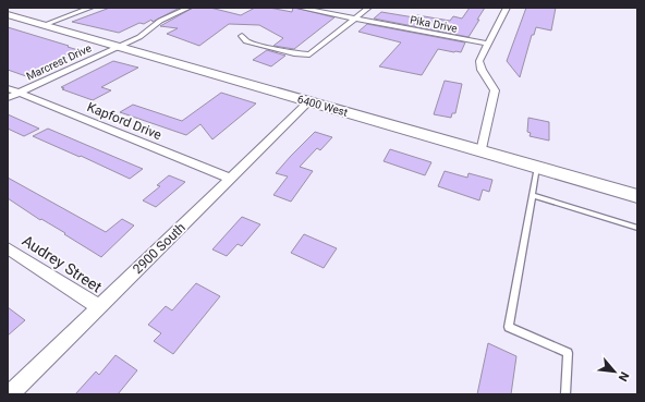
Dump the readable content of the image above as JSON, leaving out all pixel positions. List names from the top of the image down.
{
  "streets": {
    "street": [
      "Pika Drive",
      "Marcrest Drive",
      "6400 West",
      "Kapford Drive",
      "2900 South",
      "Audrey Street"
    ]
  },
  "crossings": [
    ["Marcrest Drive", "6400 West"],
    ["Marcrest Drive", "Kapford Drive"],
    ["6400 West", "2900 South"],
    ["Kapford Drive", "2900 South"],
    ["2900 South", "Audrey Street"]
  ],
  "north": "bottom right"
}
